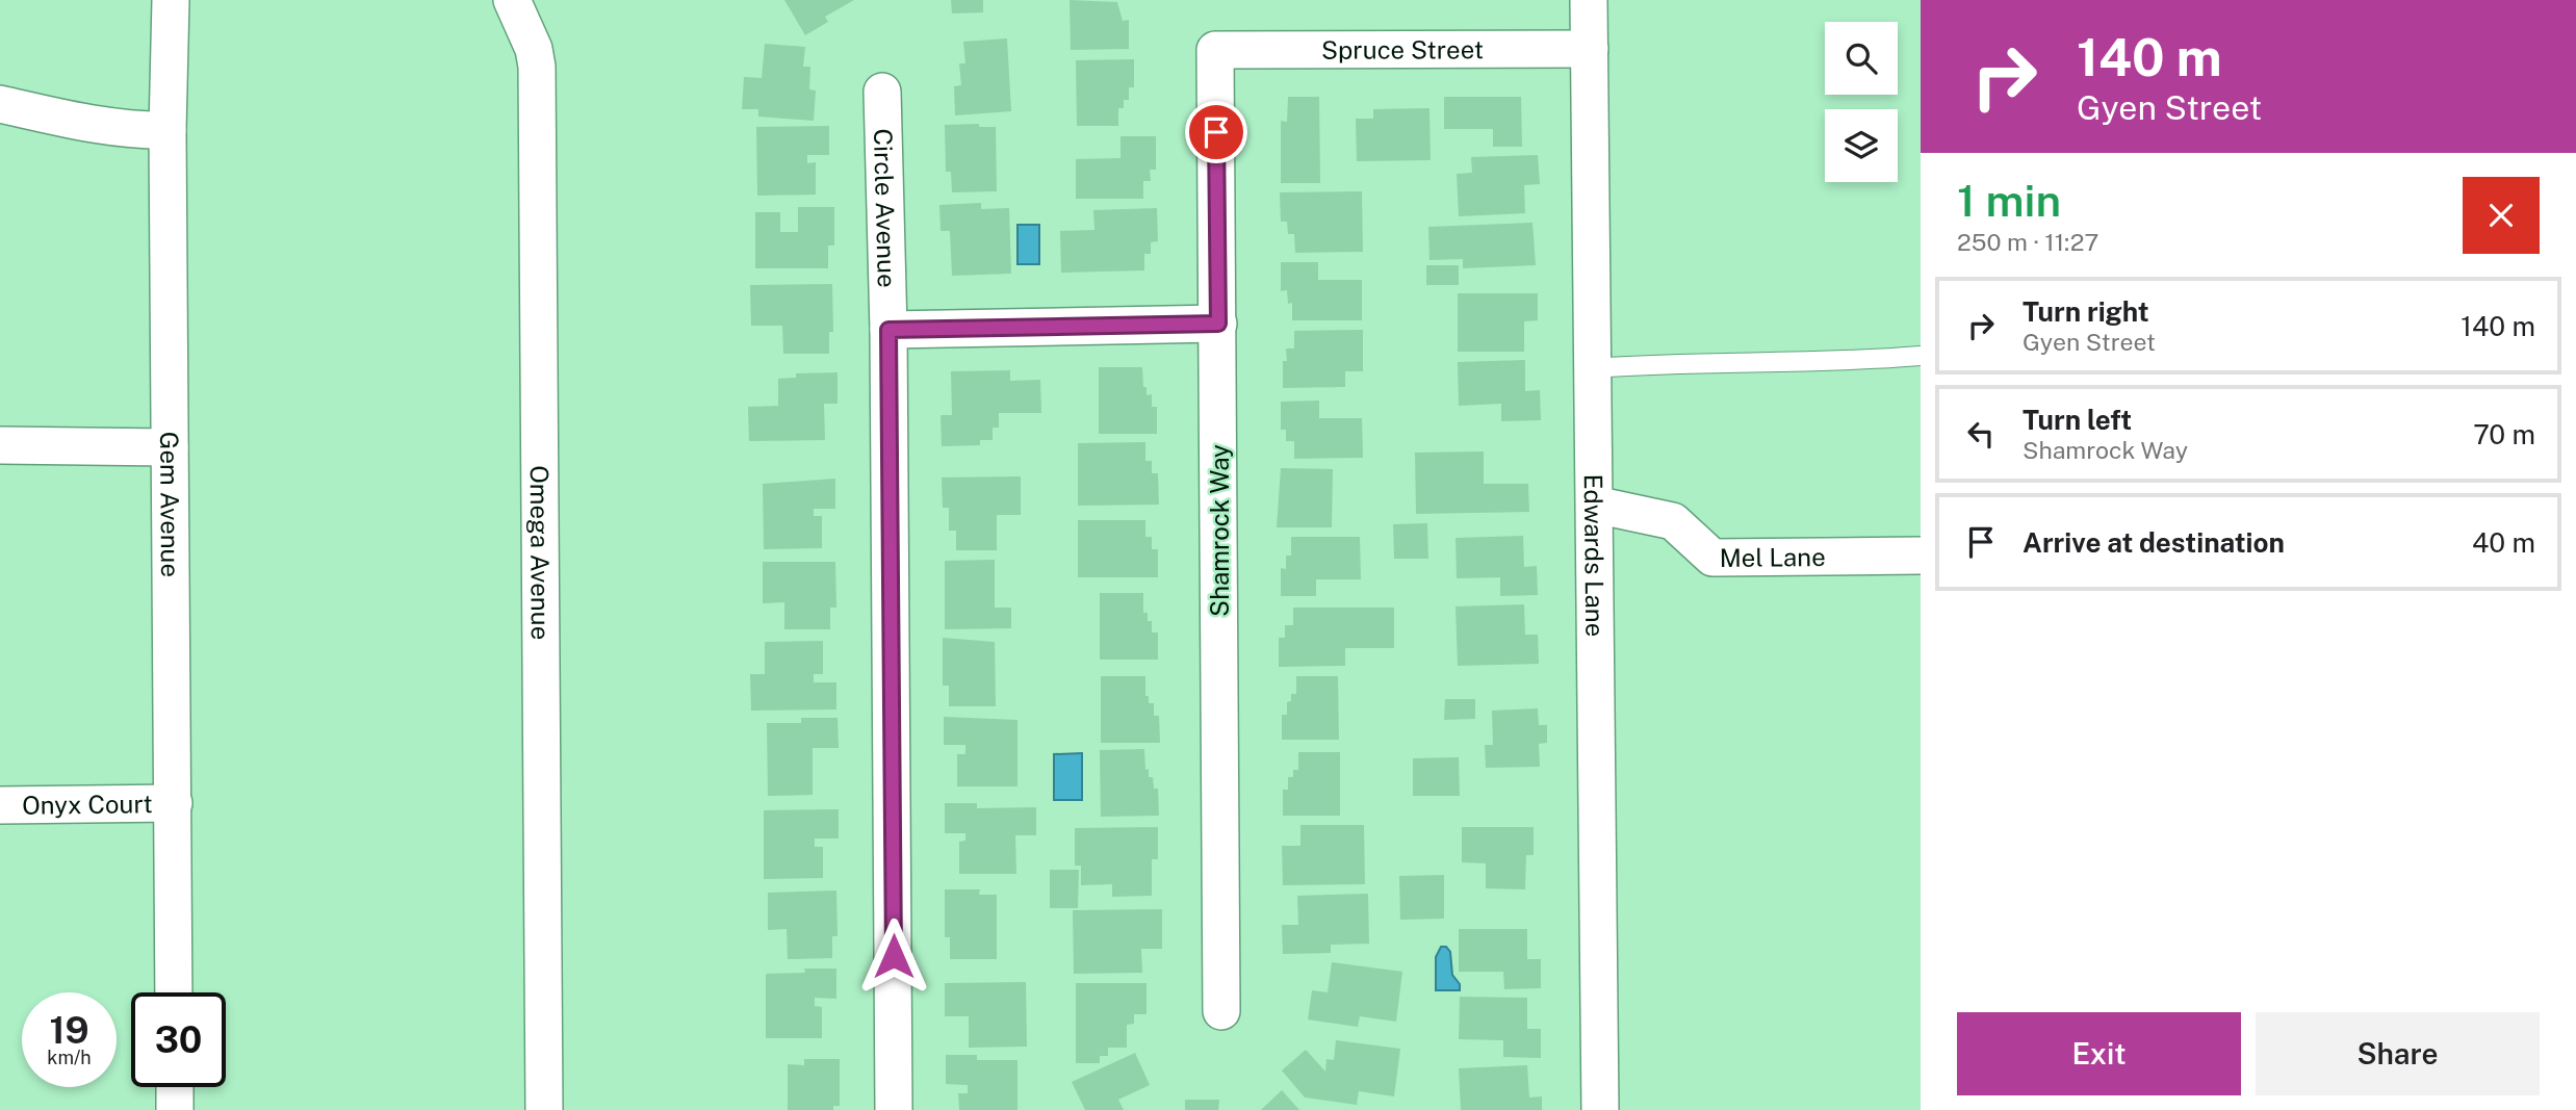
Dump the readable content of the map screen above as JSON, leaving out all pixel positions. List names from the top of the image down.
{
  "streets": {
    "street": [
      "Spruce Street",
      "Circle Avenue",
      "Gem Avenue",
      "Shamrock Way",
      "Omega Avenue",
      "Edwards Lane",
      "Mel Lane",
      "Onyx Court"
    ]
  },
  "crossings": [
    ["Spruce Street", "Shamrock Way"],
    ["Spruce Street", "Edwards Lane"],
    ["Gem Avenue", "Onyx Court"],
    ["Edwards Lane", "Mel Lane"]
  ],
  "page": {
    "turn": ["140 m", "Gyen Street"],
    "heading": ["1 min", "250 m · 11:27"],
    "list": [
      {
        "name": "Turn right",
        "note": "Gyen Street",
        "value": "140 m"
      },
      {
        "name": "Turn left",
        "note": "Shamrock Way",
        "value": "70 m"
      },
      {
        "name": "Arrive at destination",
        "value": "40 m"
      }
    ],
    "speed": "19 km/h",
    "limit": "30",
    "buttons": ["Exit", "Share"]
  }
}
